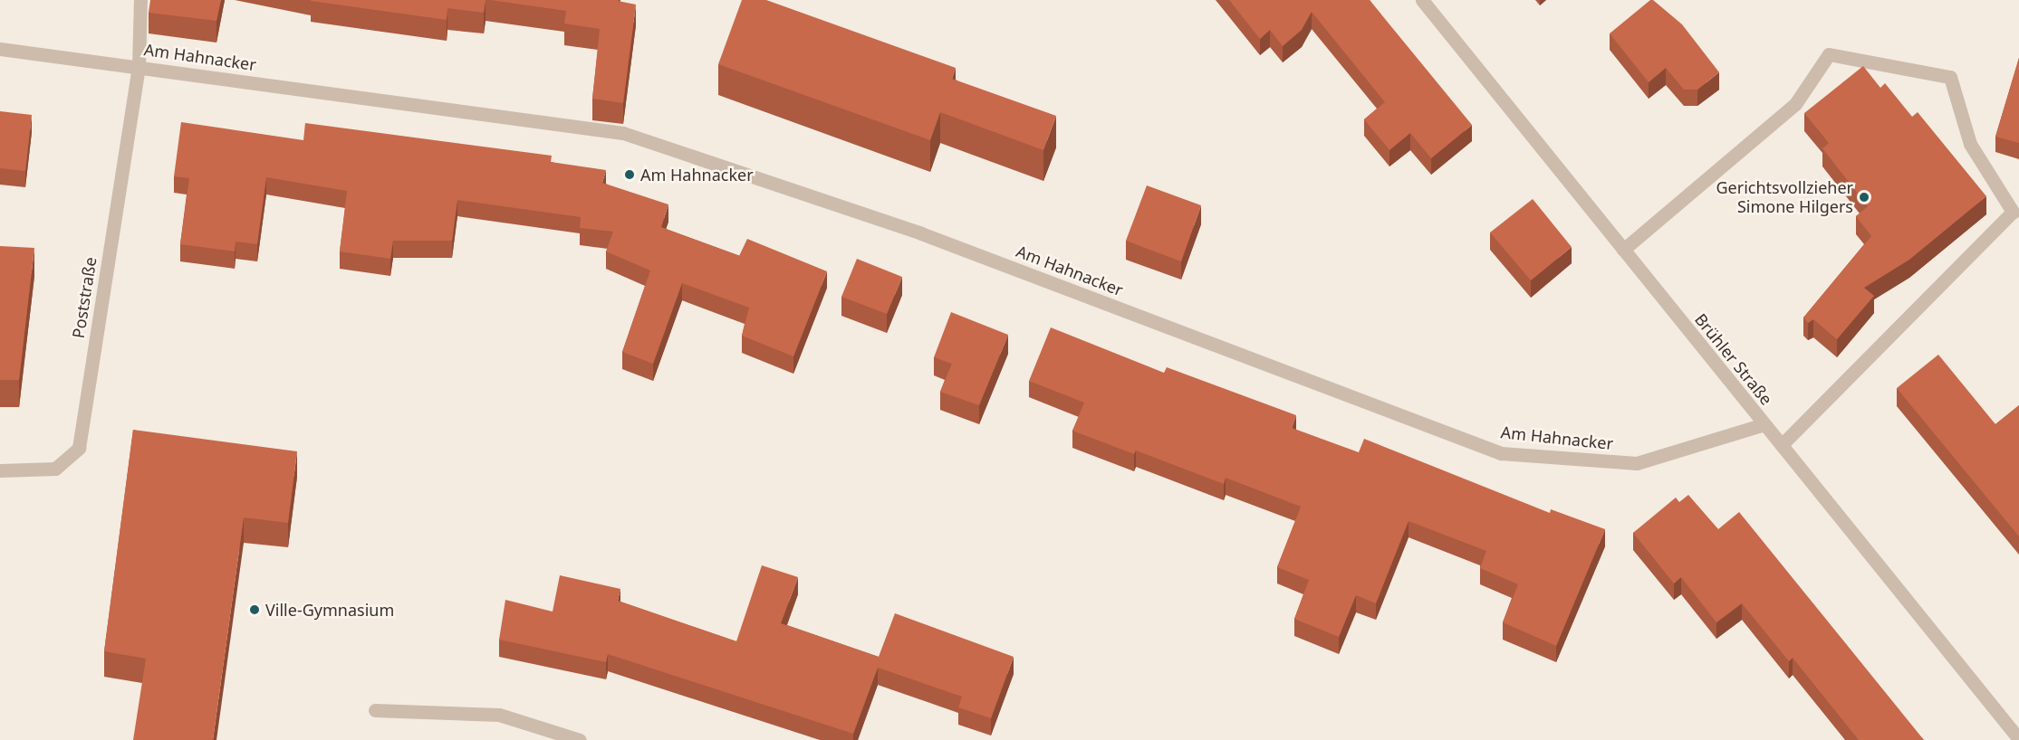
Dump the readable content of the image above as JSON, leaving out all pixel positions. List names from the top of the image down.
{
  "streets": {
    "street": ["Am Hahnacker", "Poststraße", "Brühler Straße"]
  },
  "crossings": [
    ["Am Hahnacker", "Poststraße"],
    ["Am Hahnacker", "Brühler Straße"]
  ],
  "places": ["Am Hahnacker", "Gerichtsvollzieher Simone Hilgers", "Ville-Gymnasium"]
}
